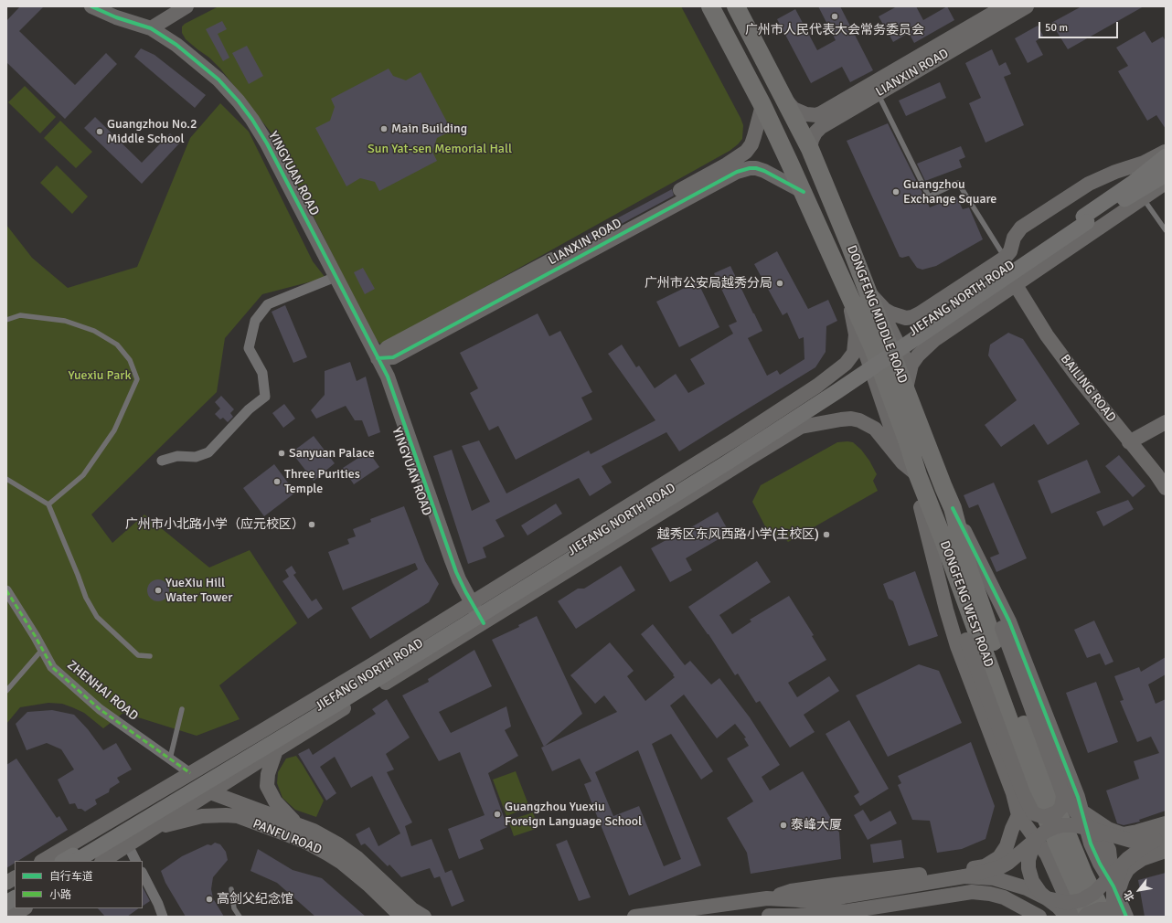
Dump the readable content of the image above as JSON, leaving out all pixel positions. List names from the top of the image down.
{
  "streets": {
    "highway": ["DONGFENG MIDDLE ROAD", "DONGFENG WEST ROAD"],
    "main road": [
      "LIANXIN ROAD",
      "YINGYUAN ROAD",
      "JIEFANG NORTH ROAD",
      "BAILING ROAD",
      "PANFU ROAD"
    ],
    "street": ["ZHENHAI ROAD"]
  },
  "crossings": [
    ["LIANXIN ROAD", "YINGYUAN ROAD"],
    ["LIANXIN ROAD", "DONGFENG MIDDLE ROAD"],
    ["YINGYUAN ROAD", "JIEFANG NORTH ROAD"],
    ["JIEFANG NORTH ROAD", "DONGFENG MIDDLE ROAD"],
    ["JIEFANG NORTH ROAD", "DONGFENG WEST ROAD"],
    ["JIEFANG NORTH ROAD", "ZHENHAI ROAD"],
    ["DONGFENG MIDDLE ROAD", "DONGFENG WEST ROAD"]
  ],
  "parks": ["Sun Yat-sen Memorial Hall", "Yuexiu Park"],
  "places": [
    "广州市人民代表大会常务委员会",
    "Main Building",
    "Guangzhou No.2 Middle School",
    "Guangzhou Exchange Square",
    "广州市公安局越秀分局",
    "Sanyuan Palace",
    "Three Purities Temple",
    "广州市小北路小学（应元校区）",
    "越秀区东风西路小学(主校区)",
    "YueXiu Hill Water Tower",
    "Guangzhou Yuexiu Foreign Language School",
    "泰峰大厦",
    "高剑父纪念馆"
  ],
  "legend": ["自行车道", "小路"],
  "scale_bar": "50 m",
  "north": "bottom left"
}
